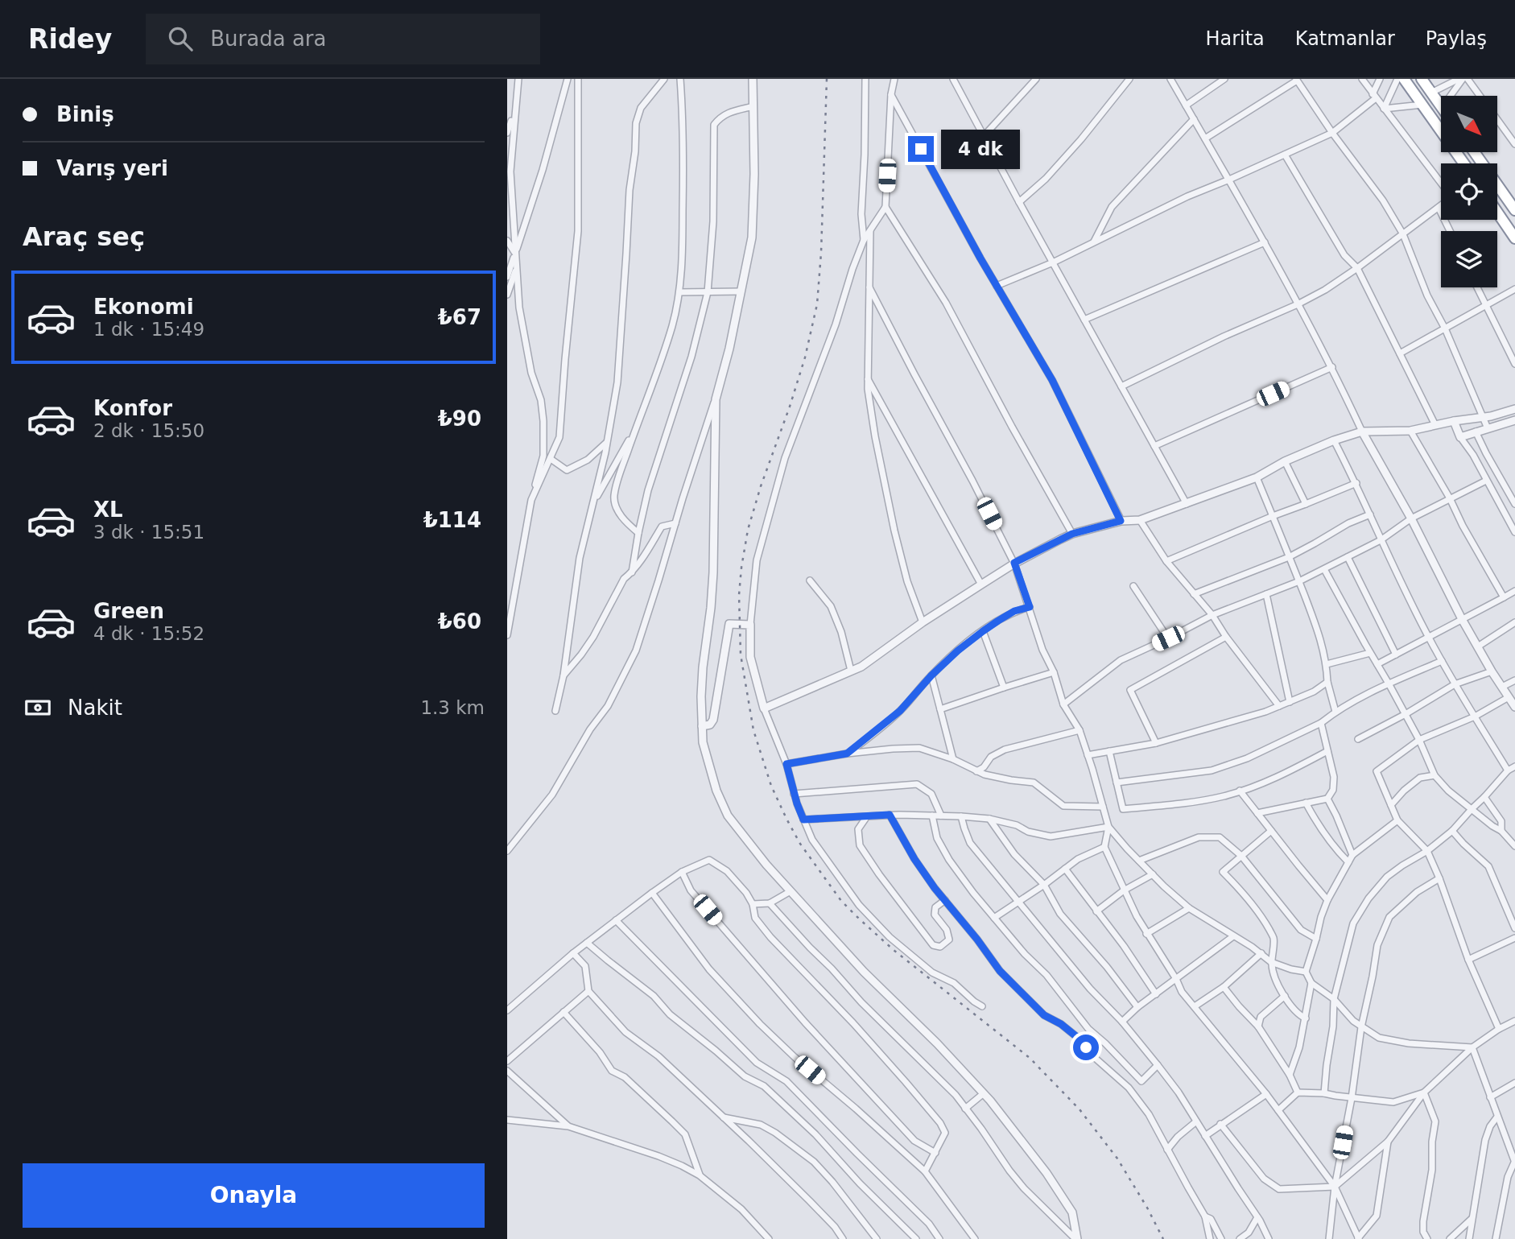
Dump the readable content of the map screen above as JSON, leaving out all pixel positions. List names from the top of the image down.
{
  "north": "bottom right",
  "page": {
    "header": "Ridey",
    "search": "Burada ara",
    "nav": ["Harita", "Katmanlar", "Paylaş"],
    "banner": ["Biniş", "Varış yeri"],
    "bubble": "4 dk",
    "heading": "Araç seç",
    "list": [
      {
        "name": "Ekonomi",
        "note": "1 dk · 15:49",
        "value": "₺67"
      },
      {
        "name": "Konfor",
        "note": "2 dk · 15:50",
        "value": "₺90"
      },
      {
        "name": "XL",
        "note": "3 dk · 15:51",
        "value": "₺114"
      },
      {
        "name": "Green",
        "note": "4 dk · 15:52",
        "value": "₺60"
      }
    ],
    "pay": ["Nakit", "1.3 km"],
    "buttons": "Onayla"
  }
}
